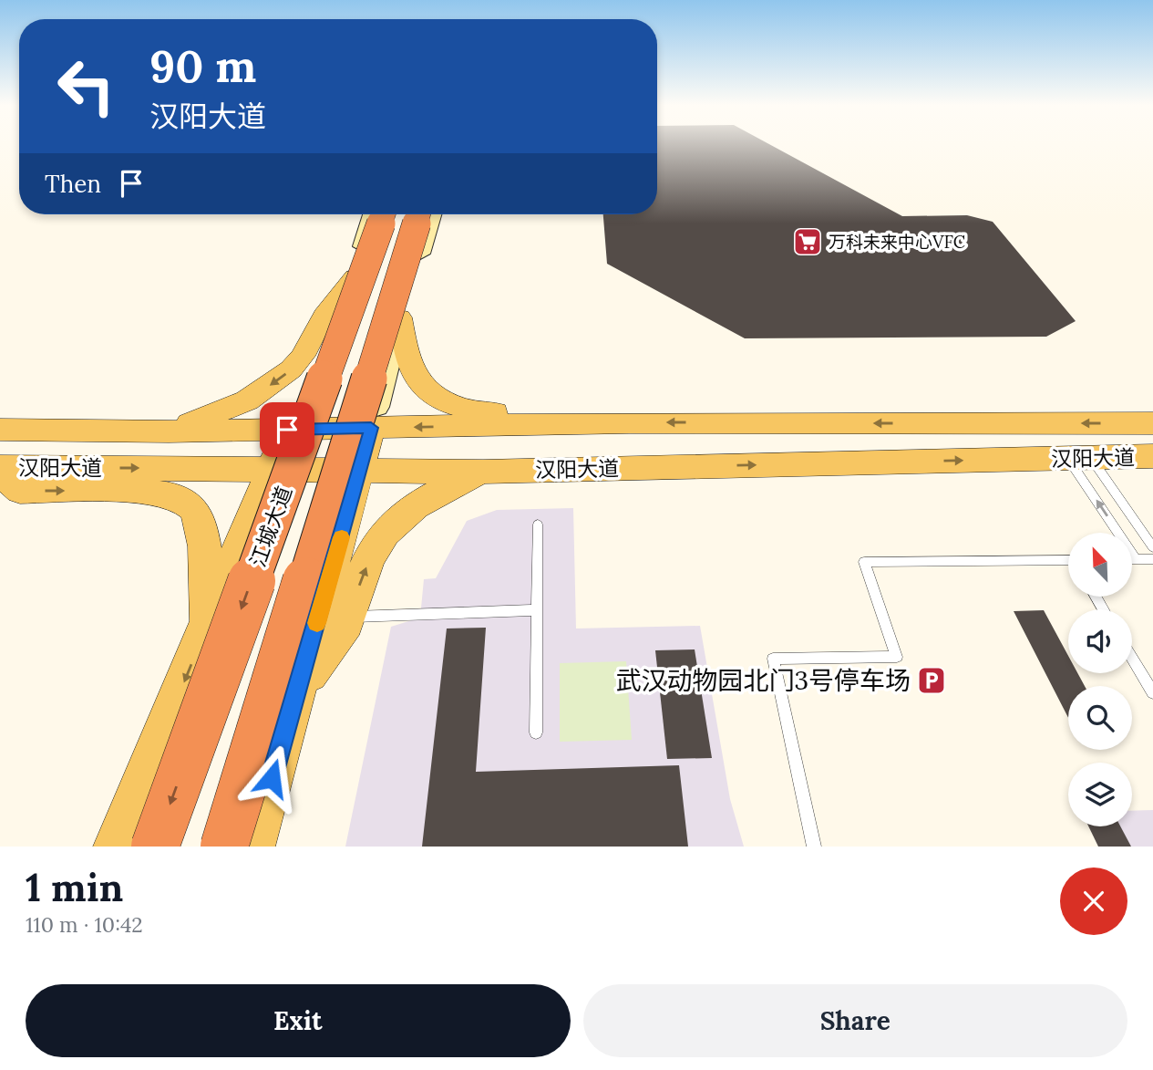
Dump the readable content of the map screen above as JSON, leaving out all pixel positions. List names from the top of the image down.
{
  "streets": {
    "highway": ["江城大道"],
    "main road": ["汉阳大道"]
  },
  "places": {
    "supermarket": ["万科未来中心VFC"],
    "parking": ["武汉动物园北门3号停车场"]
  },
  "north": "top left",
  "page": {
    "turn": ["90 m", "汉阳大道"],
    "then": "Then",
    "heading": ["1 min", "110 m · 10:42"],
    "buttons": ["Exit", "Share"]
  }
}
